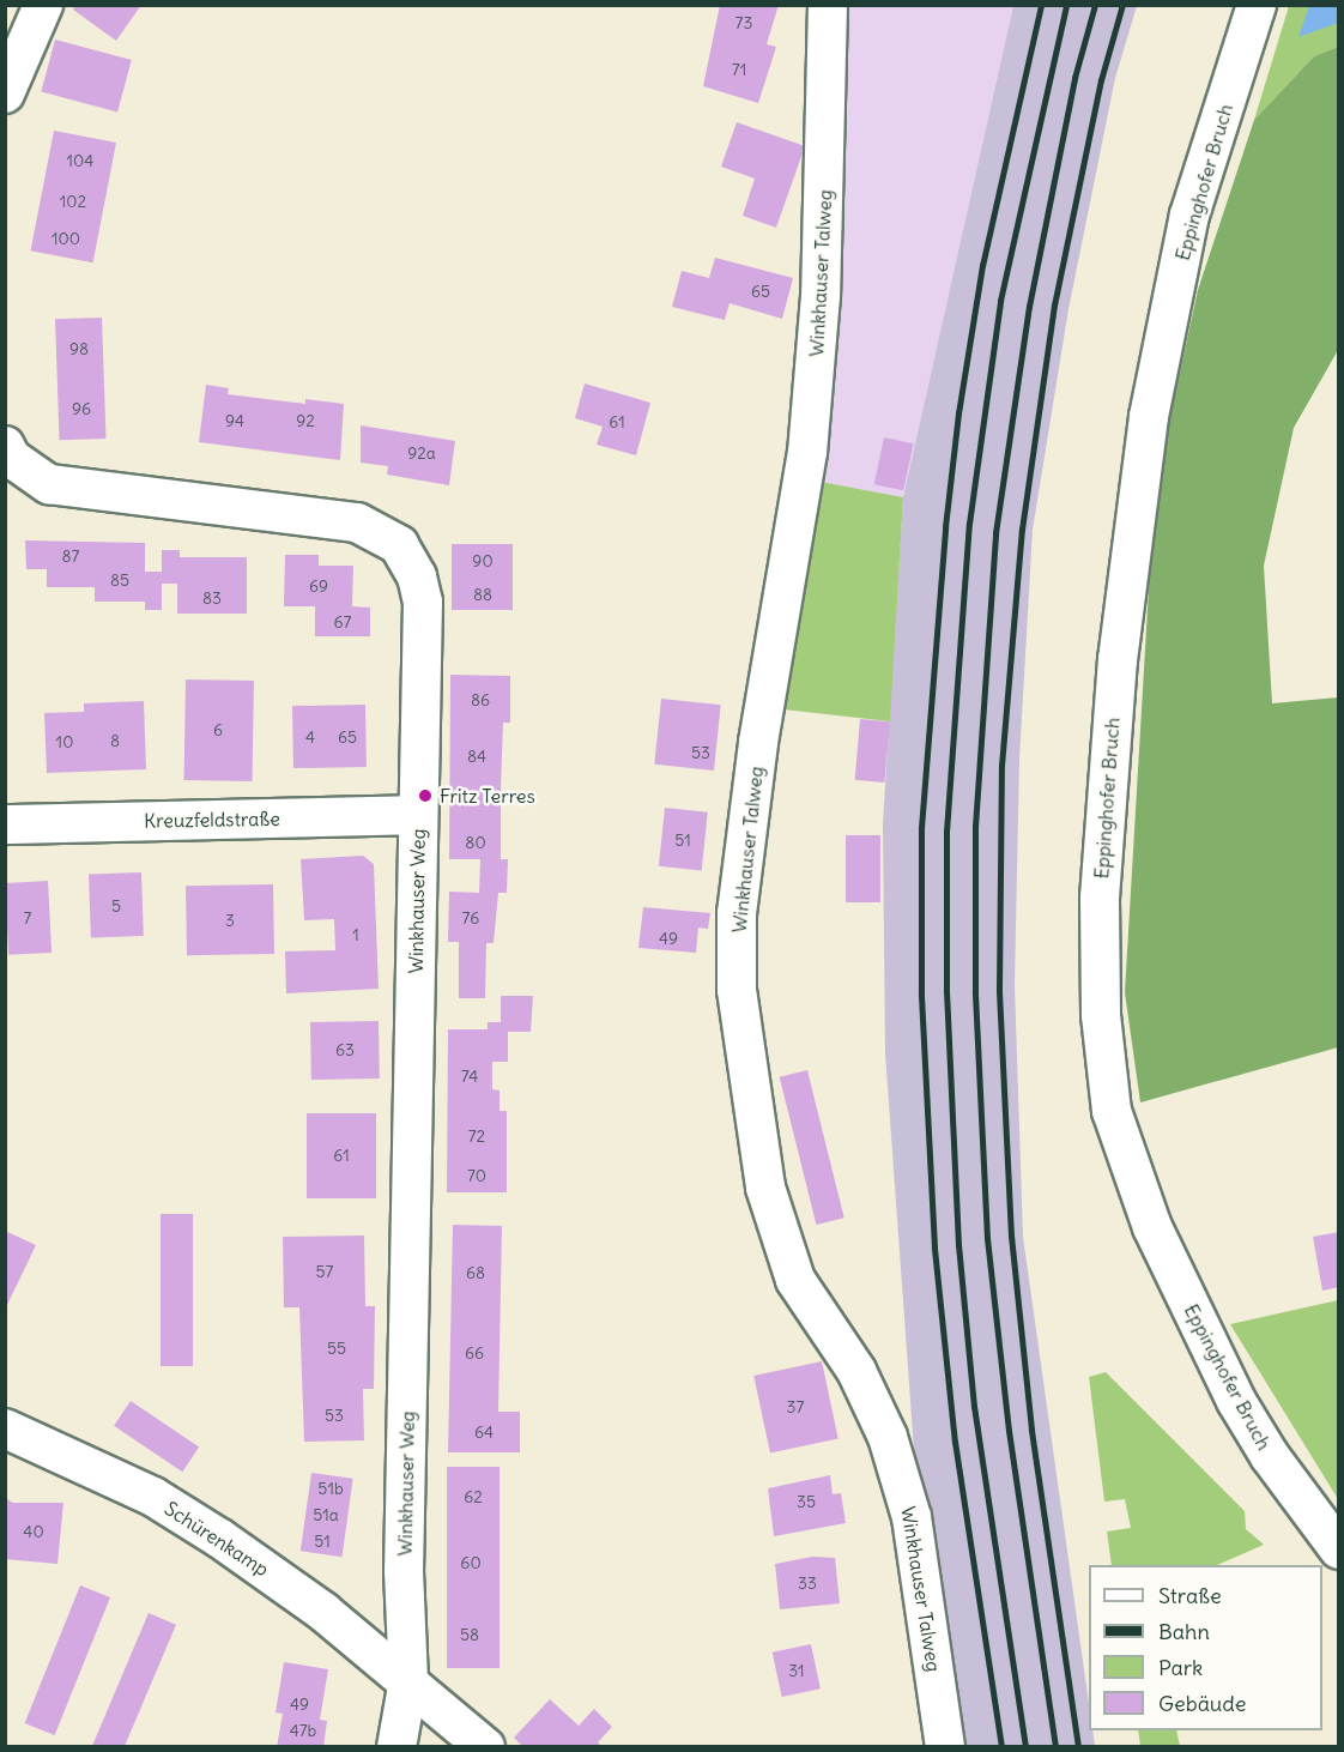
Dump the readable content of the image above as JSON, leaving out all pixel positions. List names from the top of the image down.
{
  "streets": {
    "street": [
      "Eppinghofer Bruch",
      "Winkhauser Talweg",
      "Kreuzfeldstraße",
      "Winkhauser Weg",
      "Schürenkamp"
    ]
  },
  "crossings": [
    ["Kreuzfeldstraße", "Winkhauser Weg"],
    ["Winkhauser Weg", "Schürenkamp"]
  ],
  "places": ["Fritz Terres"],
  "house_numbers": [
    "73",
    "71",
    "104",
    "102",
    "100",
    "65",
    "98",
    "96",
    "94",
    "92",
    "61",
    "92a",
    "87",
    "90",
    "85",
    "69",
    "88",
    "83",
    "67",
    "86",
    "6",
    "4",
    "65",
    "8",
    "10",
    "53",
    "84",
    "51",
    "80",
    "5",
    "7",
    "76",
    "3",
    "1",
    "49",
    "63",
    "74",
    "72",
    "61",
    "70",
    "57",
    "68",
    "55",
    "66",
    "37",
    "53",
    "64",
    "51b",
    "62",
    "35",
    "51a",
    "40",
    "51",
    "60",
    "33",
    "58",
    "31",
    "49",
    "47b"
  ],
  "legend": [
    "Straße",
    "Bahn",
    "Park",
    "Gebäude"
  ]
}
